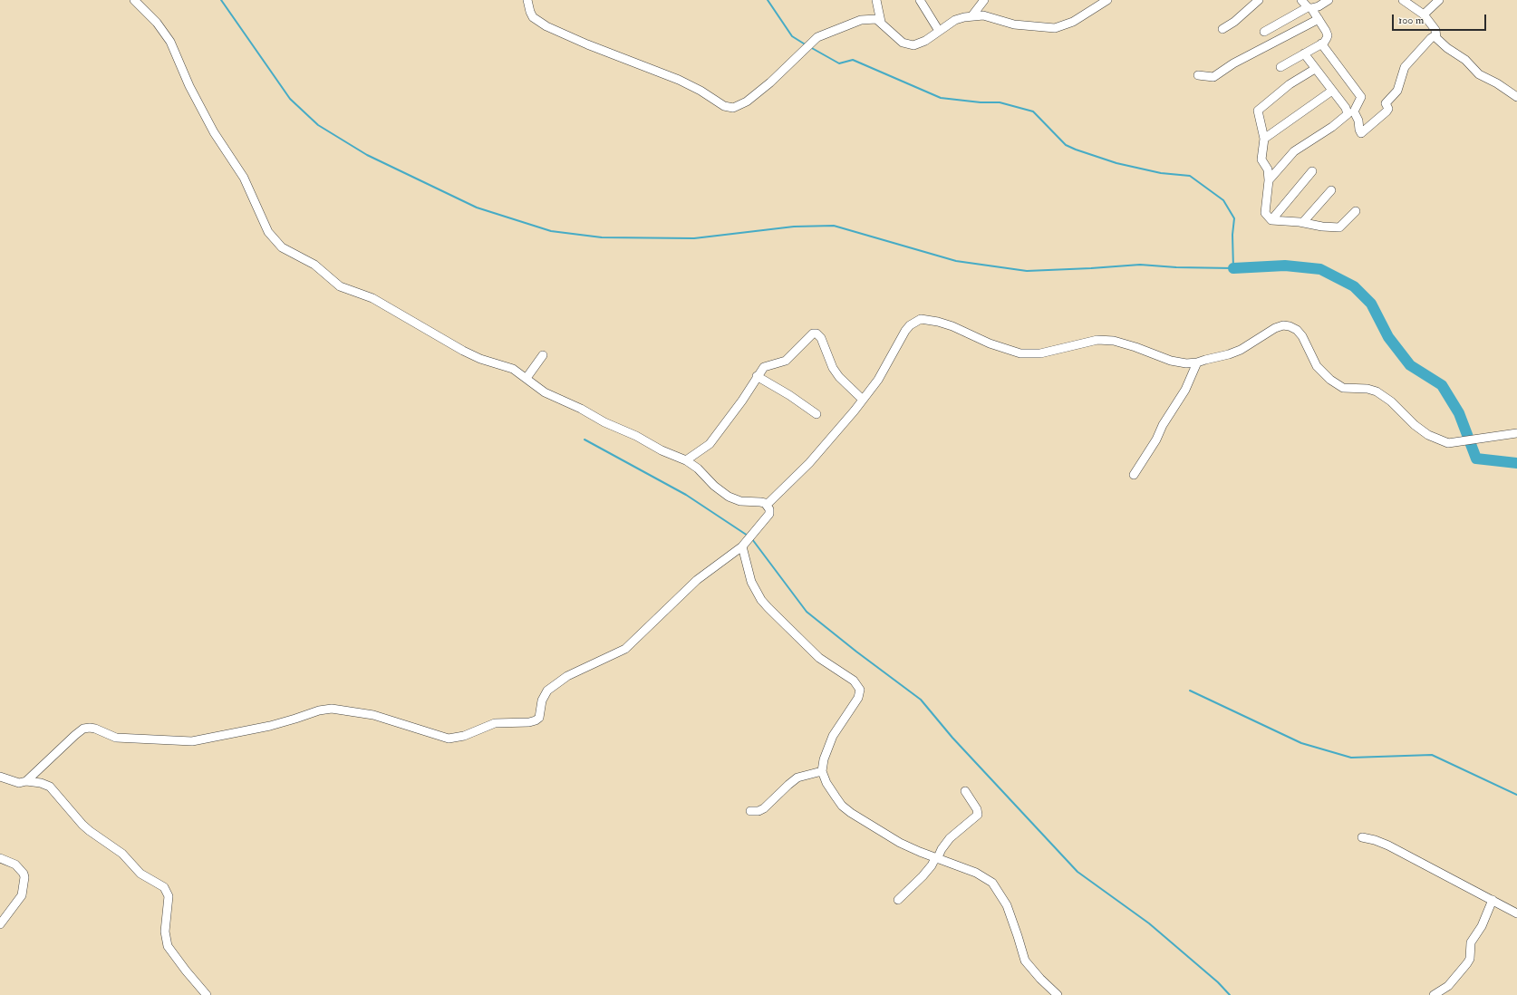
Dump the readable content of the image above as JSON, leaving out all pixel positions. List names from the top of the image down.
{
  "scale_bar": "100 m"
}
